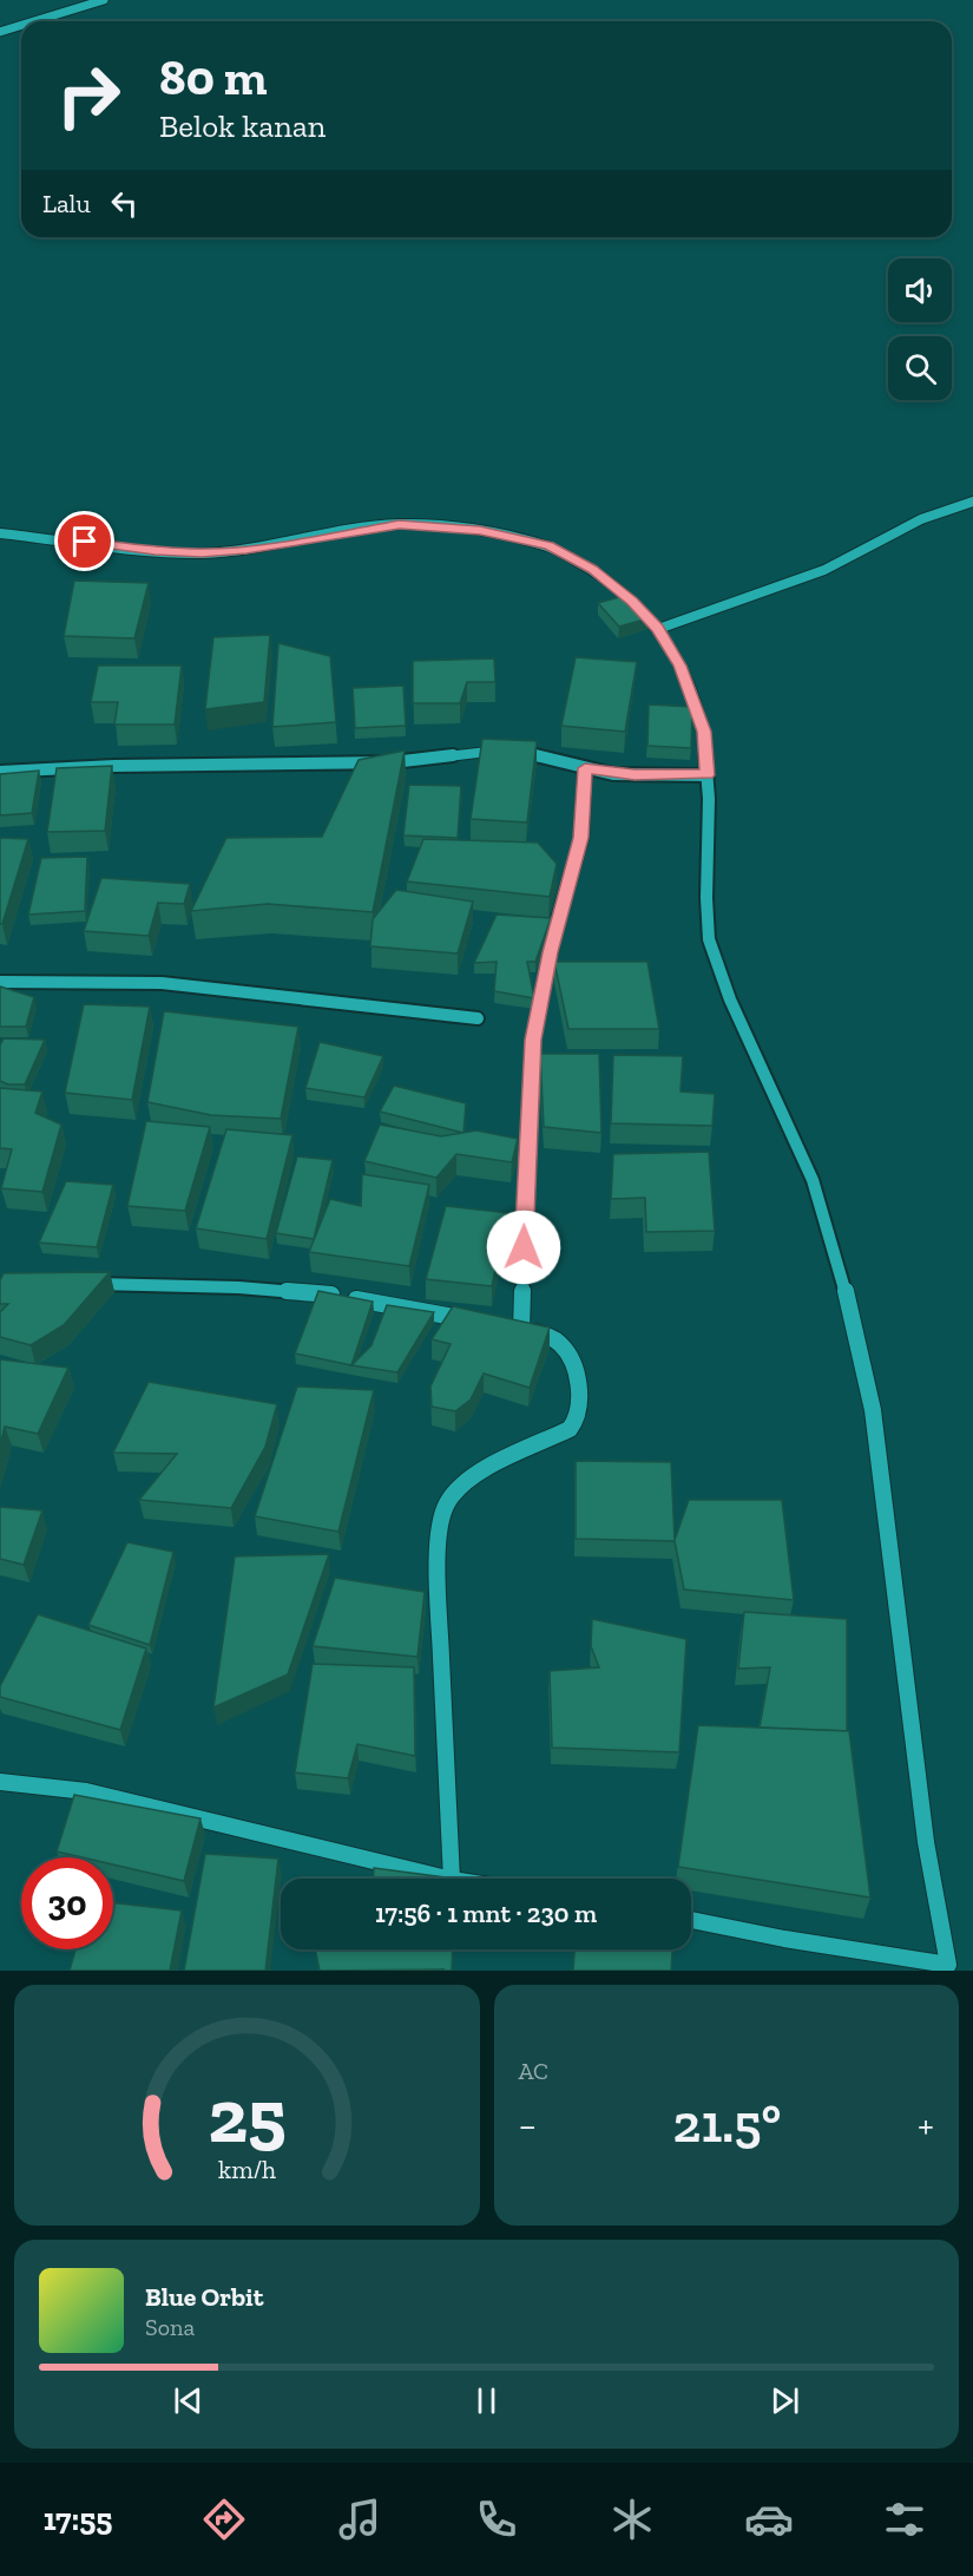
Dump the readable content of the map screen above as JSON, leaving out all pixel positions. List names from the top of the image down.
{
  "page": {
    "turn": ["80 m", "Belok kanan"],
    "then": "Lalu",
    "limit": "30",
    "trip": "17:56 · 1 mnt · 230 m",
    "tile": "AC",
    "heat": ["−", "21.5°", "+"],
    "song": ["Blue Orbit", "Sona"],
    "tabs": "17:55",
    "gauge": ["25", "km/h"]
  }
}
